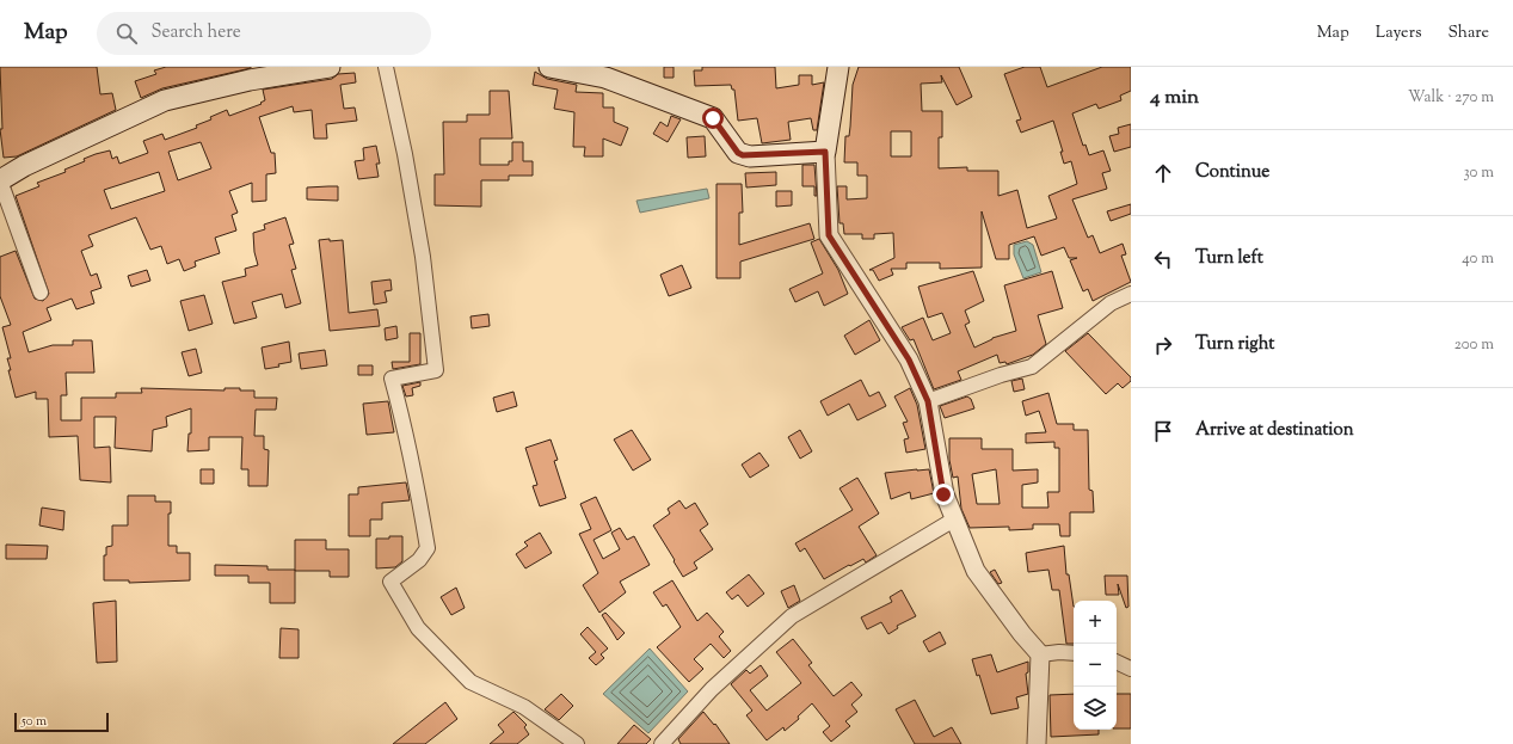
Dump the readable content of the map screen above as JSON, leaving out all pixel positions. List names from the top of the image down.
{
  "scale_bar": "50 m",
  "page": {
    "header": "Map",
    "search": "Search here",
    "nav": ["Map", "Layers", "Share"],
    "heading": ["4 min", "Walk · 270 m"],
    "list": [
      ["Continue", "30 m"],
      ["Turn left", "40 m"],
      ["Turn right", "200 m"],
      "Arrive at destination"
    ],
    "map_buttons": ["+", "−"],
    "scale": "50 m"
  }
}
